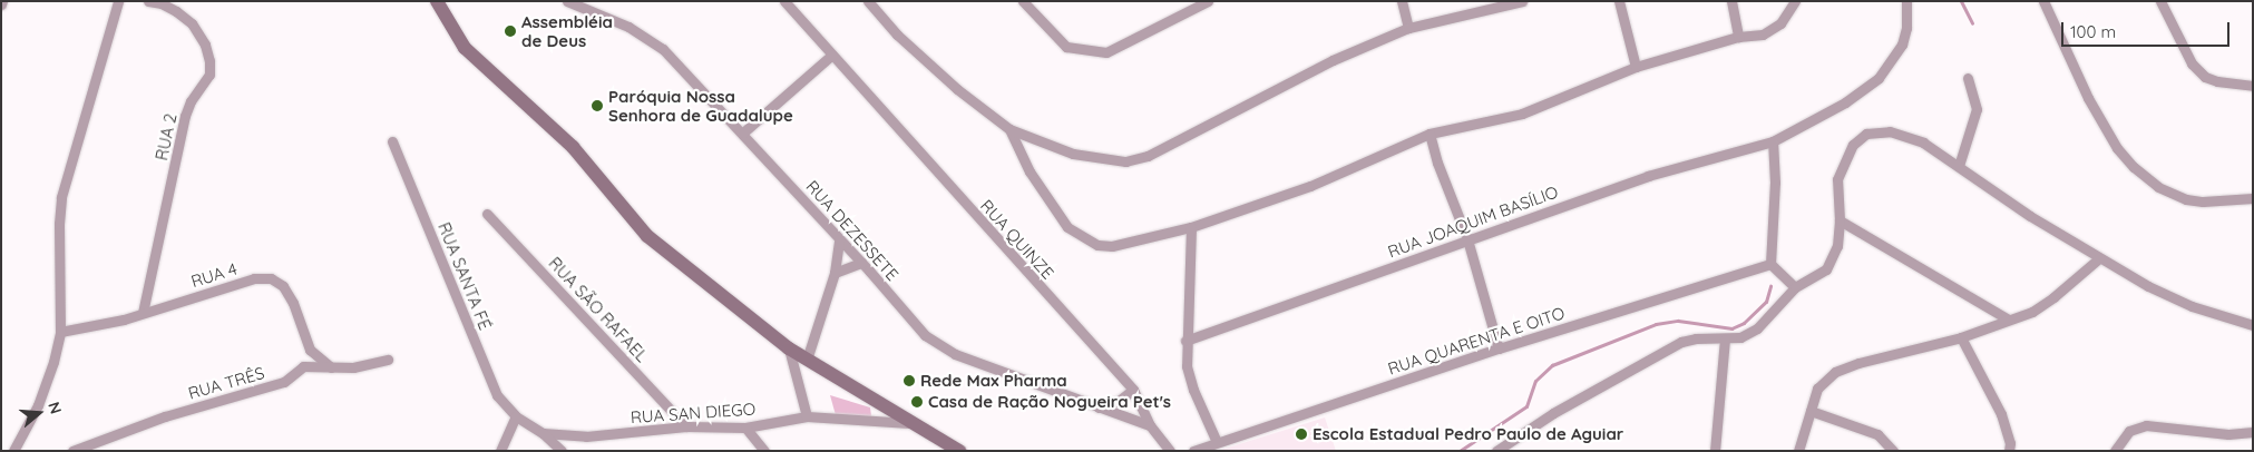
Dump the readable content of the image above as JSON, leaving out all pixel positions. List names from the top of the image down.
{
  "streets": {
    "street": [
      "RUA 2",
      "RUA JOAQUIM BASÍLIO",
      "RUA DEZESSETE",
      "RUA QUINZE",
      "RUA 4",
      "RUA SANTA FÉ",
      "RUA SÃO RAFAEL",
      "RUA QUARENTA E OITO",
      "RUA TRÊS",
      "RUA SAN DIEGO"
    ]
  },
  "crossings": [
    ["RUA 2", "RUA 4"],
    ["RUA DEZESSETE", "RUA QUINZE"],
    ["RUA 4", "RUA TRÊS"],
    ["RUA SANTA FÉ", "RUA SAN DIEGO"],
    ["RUA SÃO RAFAEL", "RUA SAN DIEGO"]
  ],
  "places": [
    "Assembléia de Deus",
    "Paróquia Nossa Senhora de Guadalupe",
    "Rede Max Pharma",
    "Casa de Ração Nogueira Pet's",
    "Escola Estadual Pedro Paulo de Aguiar"
  ],
  "scale_bar": "100 m",
  "north": "right"
}
